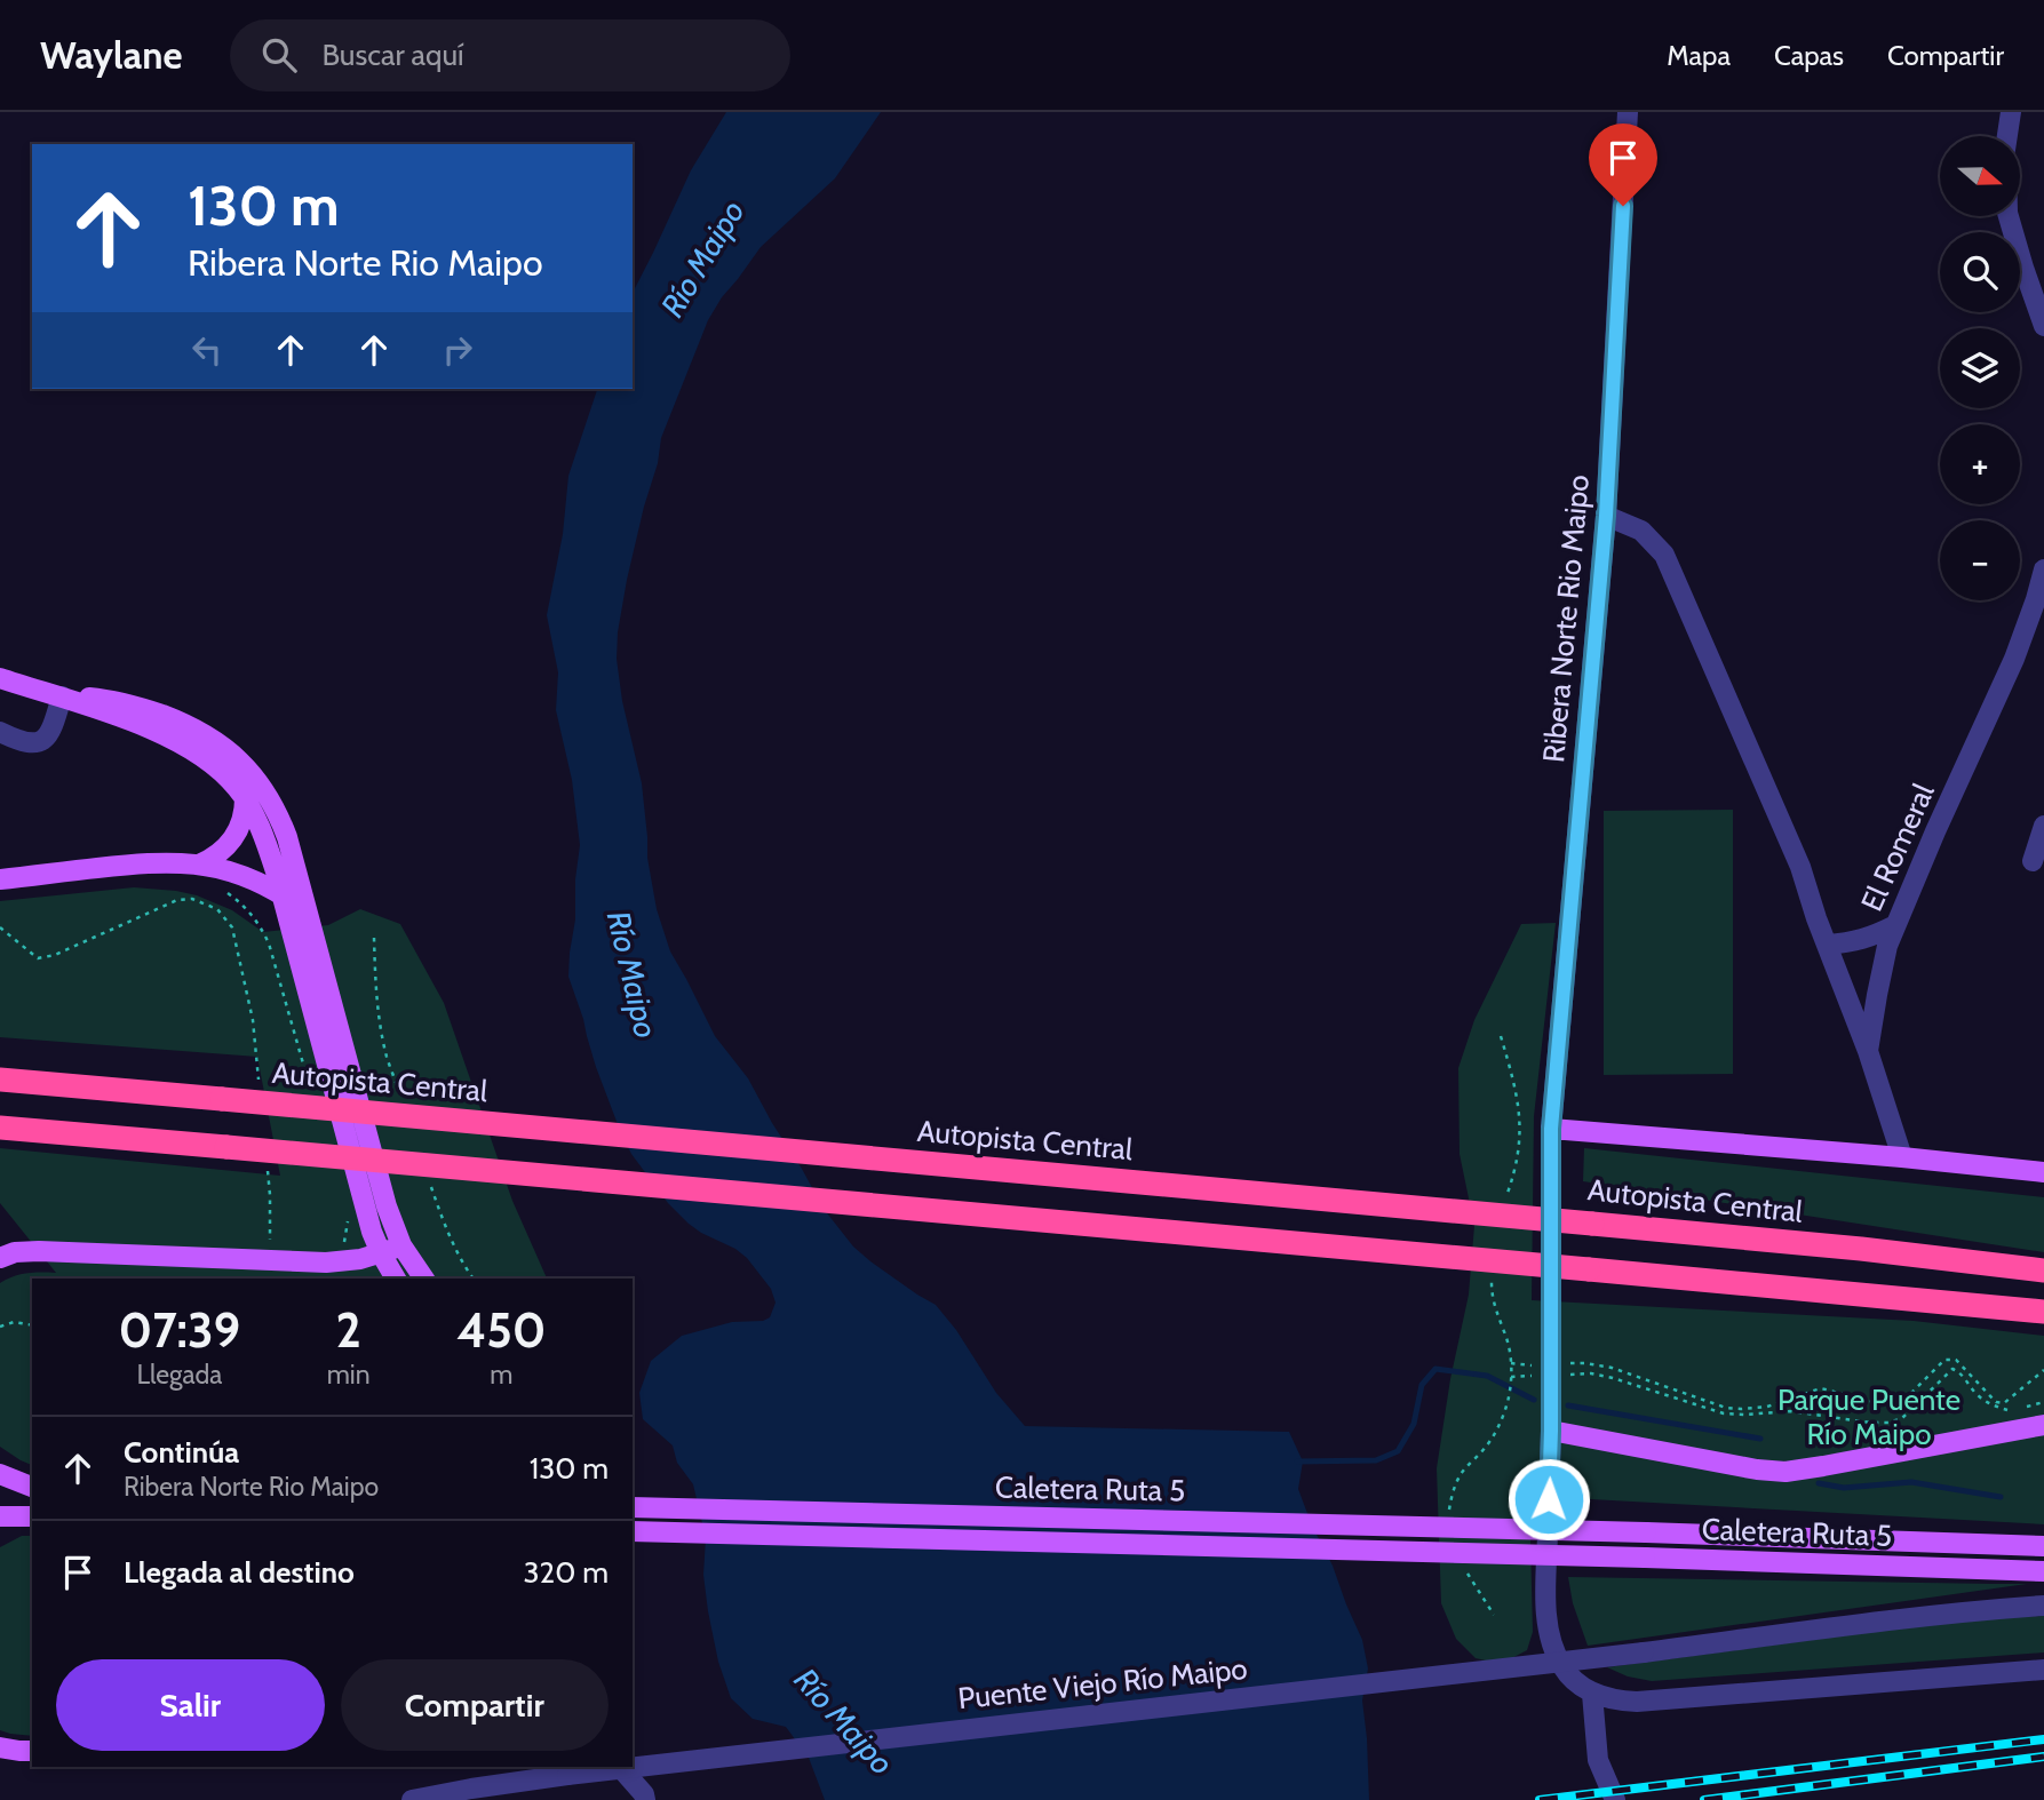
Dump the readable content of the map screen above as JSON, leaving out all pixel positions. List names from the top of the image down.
{
  "streets": {
    "highway": ["Autopista Central"],
    "main road": ["Caletera Ruta 5"],
    "street": ["Ribera Norte Rio Maipo", "El Romeral", "Puente Viejo Río Maipo"]
  },
  "water": ["Río Maipo"],
  "parks": ["Parque Puente Río Maipo"],
  "north": "right",
  "page": {
    "header": "Waylane",
    "search": "Buscar aquí",
    "nav": ["Mapa", "Capas", "Compartir"],
    "map_buttons": ["+", "−"],
    "turn": ["130 m", "Ribera Norte Rio Maipo"],
    "eta": [
      "07:39",
      "Llegada",
      "2",
      "min",
      "450",
      "m"
    ],
    "list": [
      {
        "name": "Continúa",
        "note": "Ribera Norte Rio Maipo",
        "value": "130 m"
      },
      {
        "name": "Llegada al destino",
        "value": "320 m"
      }
    ],
    "buttons": ["Salir", "Compartir"]
  }
}
